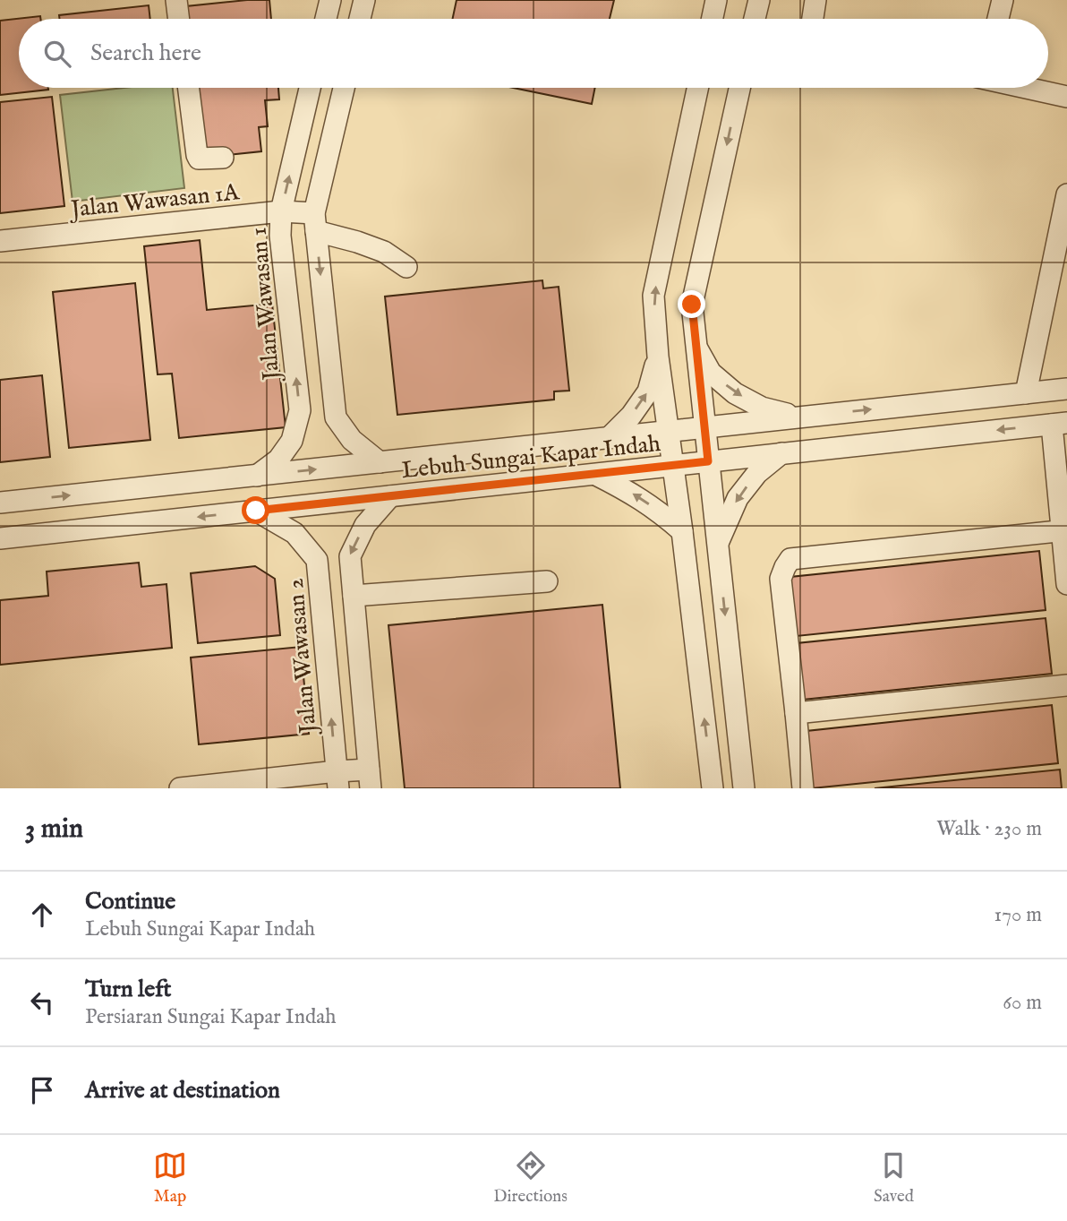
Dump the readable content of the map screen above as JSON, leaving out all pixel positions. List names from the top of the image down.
{
  "streets": {
    "street": [
      "Jalan Wawasan 1A",
      "Jalan Wawasan 1",
      "Lebuh Sungai Kapar Indah",
      "Jalan Wawasan 2"
    ]
  },
  "crossings": [
    ["Jalan Wawasan 1A", "Jalan Wawasan 1"],
    ["Jalan Wawasan 1", "Lebuh Sungai Kapar Indah"],
    ["Lebuh Sungai Kapar Indah", "Jalan Wawasan 2"]
  ],
  "page": {
    "search": "Search here",
    "heading": ["3 min", "Walk · 230 m"],
    "list": [
      ["Continue", "Lebuh Sungai Kapar Indah", "170 m"],
      ["Turn left", "Persiaran Sungai Kapar Indah", "60 m"],
      "Arrive at destination"
    ],
    "nav": ["Map", "Directions", "Saved"]
  }
}
